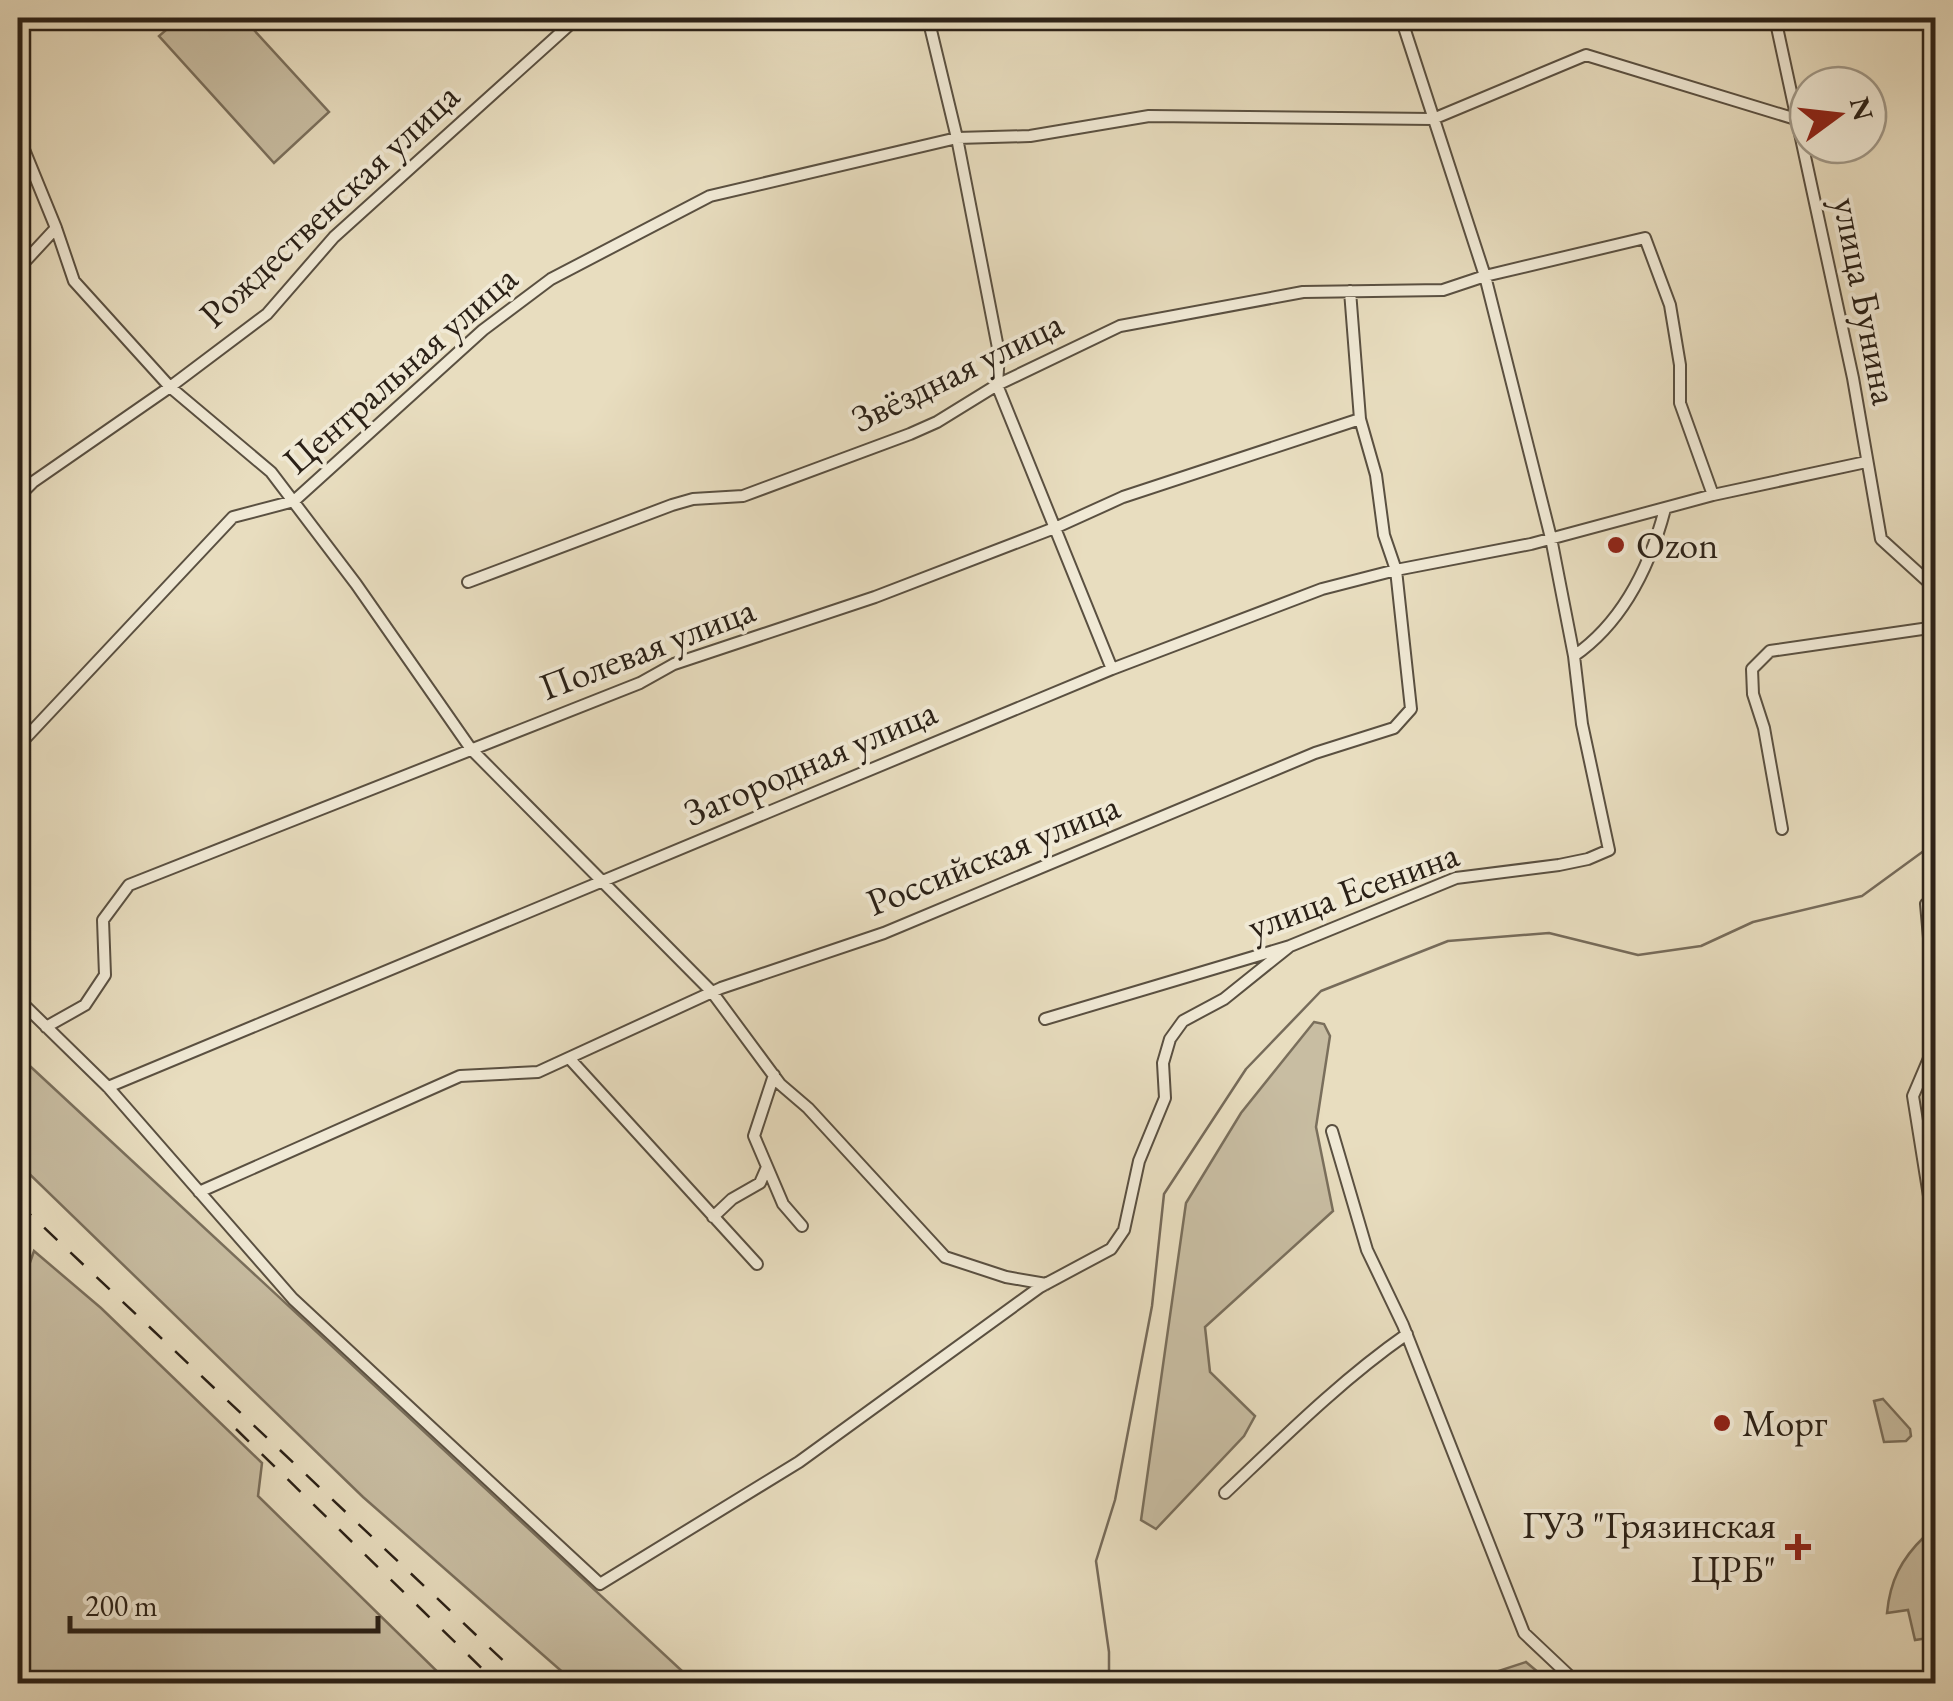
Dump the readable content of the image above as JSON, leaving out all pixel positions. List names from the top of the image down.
{
  "streets": {
    "street": [
      "Рождественская улица",
      "улица Бунина",
      "Центральная улица",
      "Звёздная улица",
      "Полевая улица",
      "Загородная улица",
      "Российская улица",
      "улица Есенина"
    ]
  },
  "crossings": [
    ["Центральная улица", "улица Есенина"],
    ["Звёздная улица", "Российская улица"],
    ["Звёздная улица", "улица Есенина"],
    ["Полевая улица", "Российская улица"],
    ["Загородная улица", "Российская улица"],
    ["Загородная улица", "улица Есенина"]
  ],
  "places": {
    "other": ["Ozon", "Морг"],
    "health": ["ГУЗ \"Грязинская ЦРБ\""]
  },
  "scale_bar": "200 m",
  "north": "right"
}
